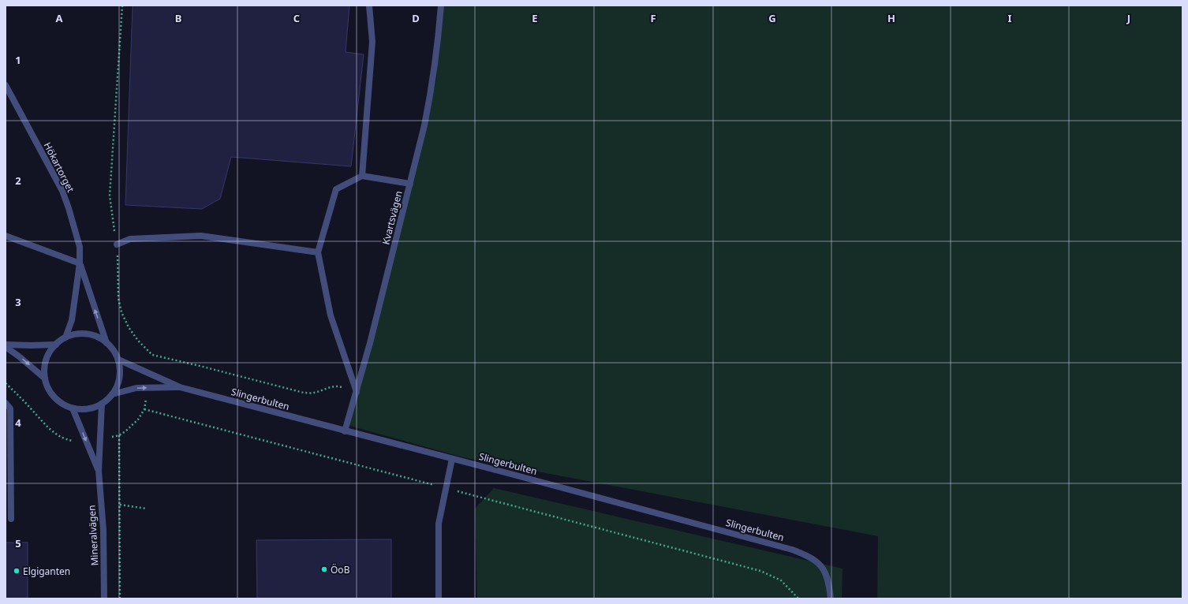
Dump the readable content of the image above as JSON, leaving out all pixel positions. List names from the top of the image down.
{
  "streets": {
    "street": [
      "Hökartorget",
      "Kvartsvägen",
      "Slingerbulten",
      "Mineralvägen"
    ]
  },
  "crossings": [
    ["Hökartorget", "Slingerbulten"],
    ["Hökartorget", "Mineralvägen"],
    ["Kvartsvägen", "Slingerbulten"],
    ["Slingerbulten", "Mineralvägen"]
  ],
  "places": ["ÖoB", "Elgiganten"],
  "grid": {
    "columns": [
      "A",
      "B",
      "C",
      "D",
      "E",
      "F",
      "G",
      "H",
      "I",
      "J"
    ],
    "rows": [
      "1",
      "2",
      "3",
      "4",
      "5"
    ]
  }
}
